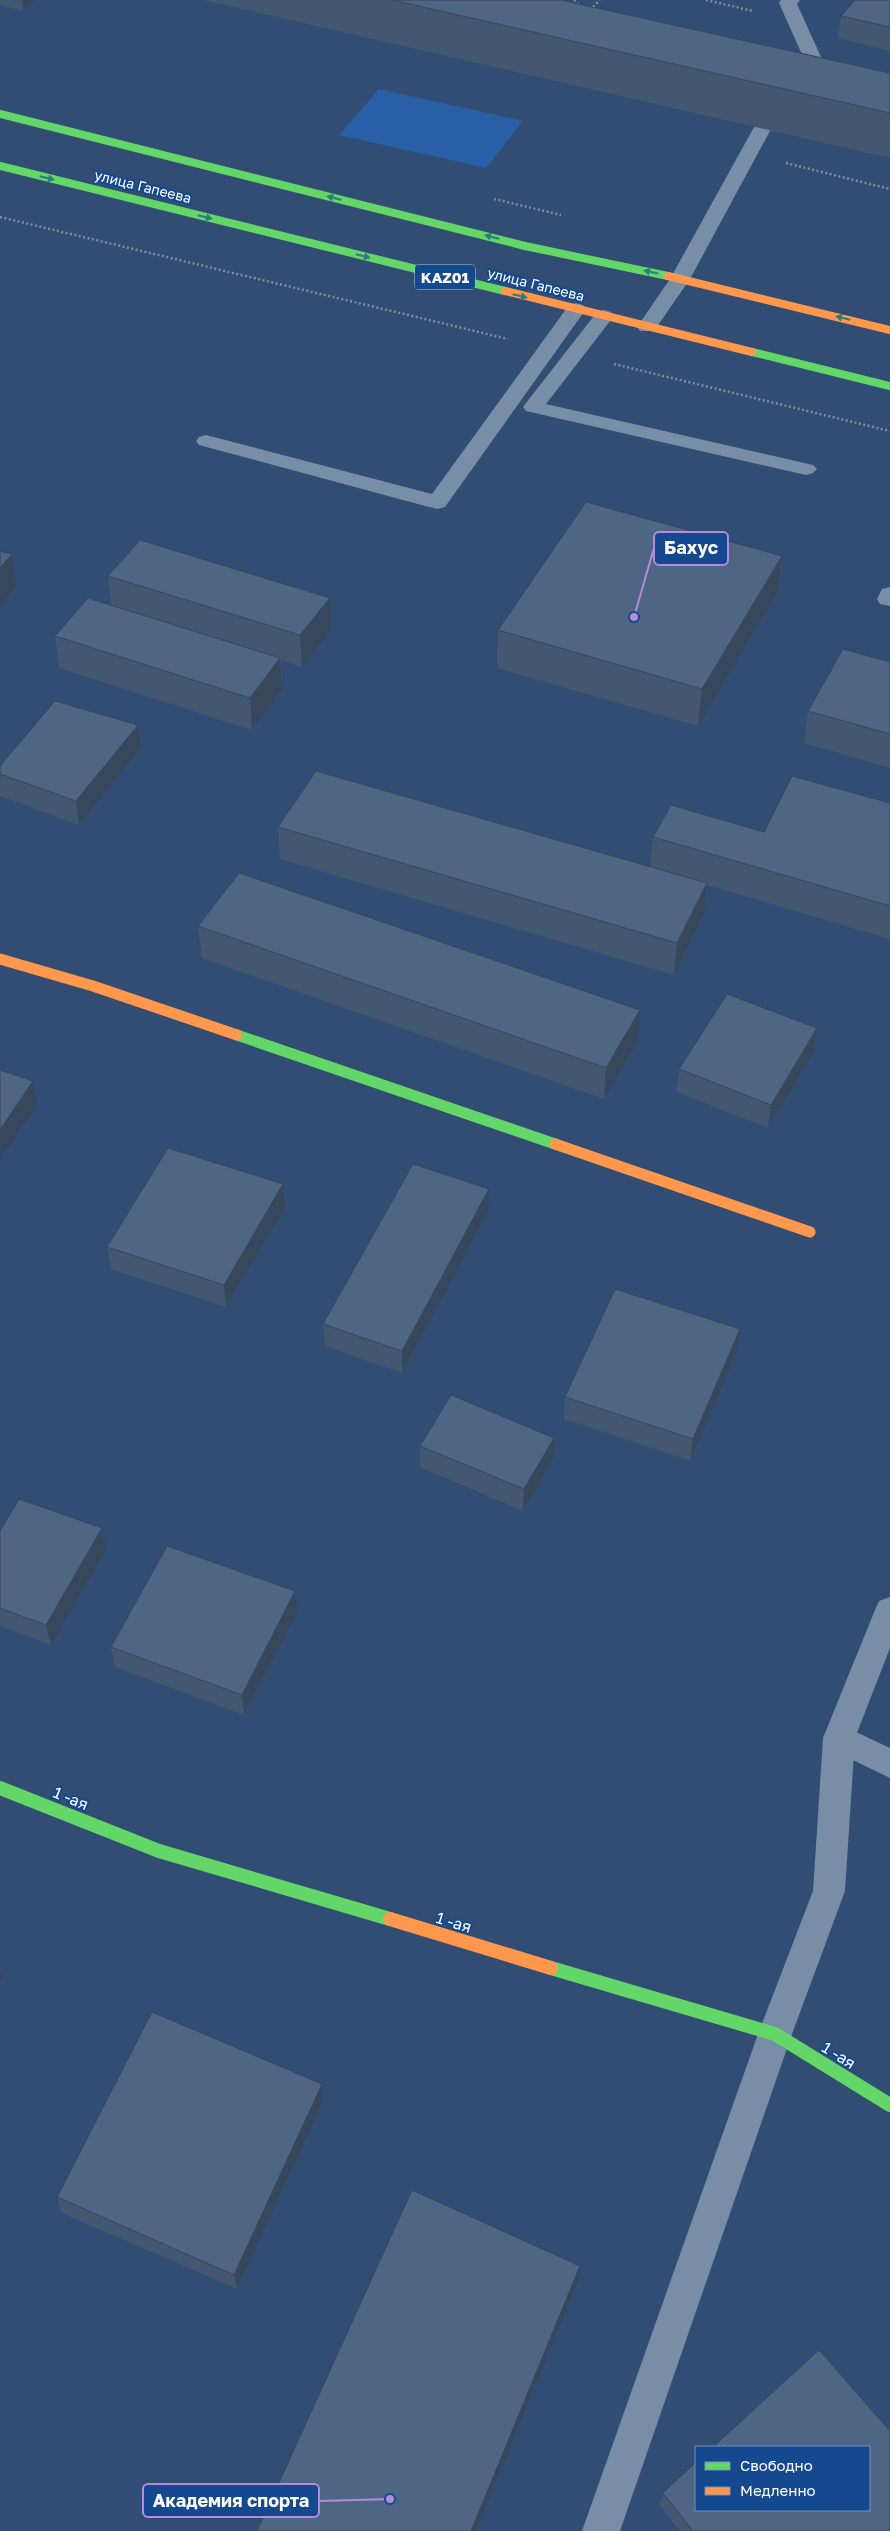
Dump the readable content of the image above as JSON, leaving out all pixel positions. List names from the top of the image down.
{
  "streets": {
    "main road": ["улица Гапеева", "KАZ01", "1 -ая"]
  },
  "places": ["Бахус", "Академия спорта"],
  "legend": ["Свободно", "Медленно"]
}
